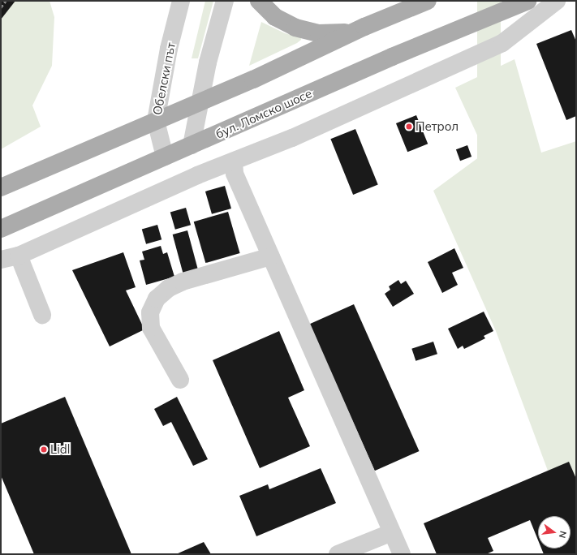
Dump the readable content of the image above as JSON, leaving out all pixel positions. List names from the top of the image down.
{
  "streets": {
    "main road": ["бул. Ломско шосе"],
    "street": ["Обелски път"]
  },
  "crossings": [
    ["Обелски път", "бул. Ломско шосе"]
  ],
  "places": ["Петрол", "Lidl"],
  "north": "right"
}
